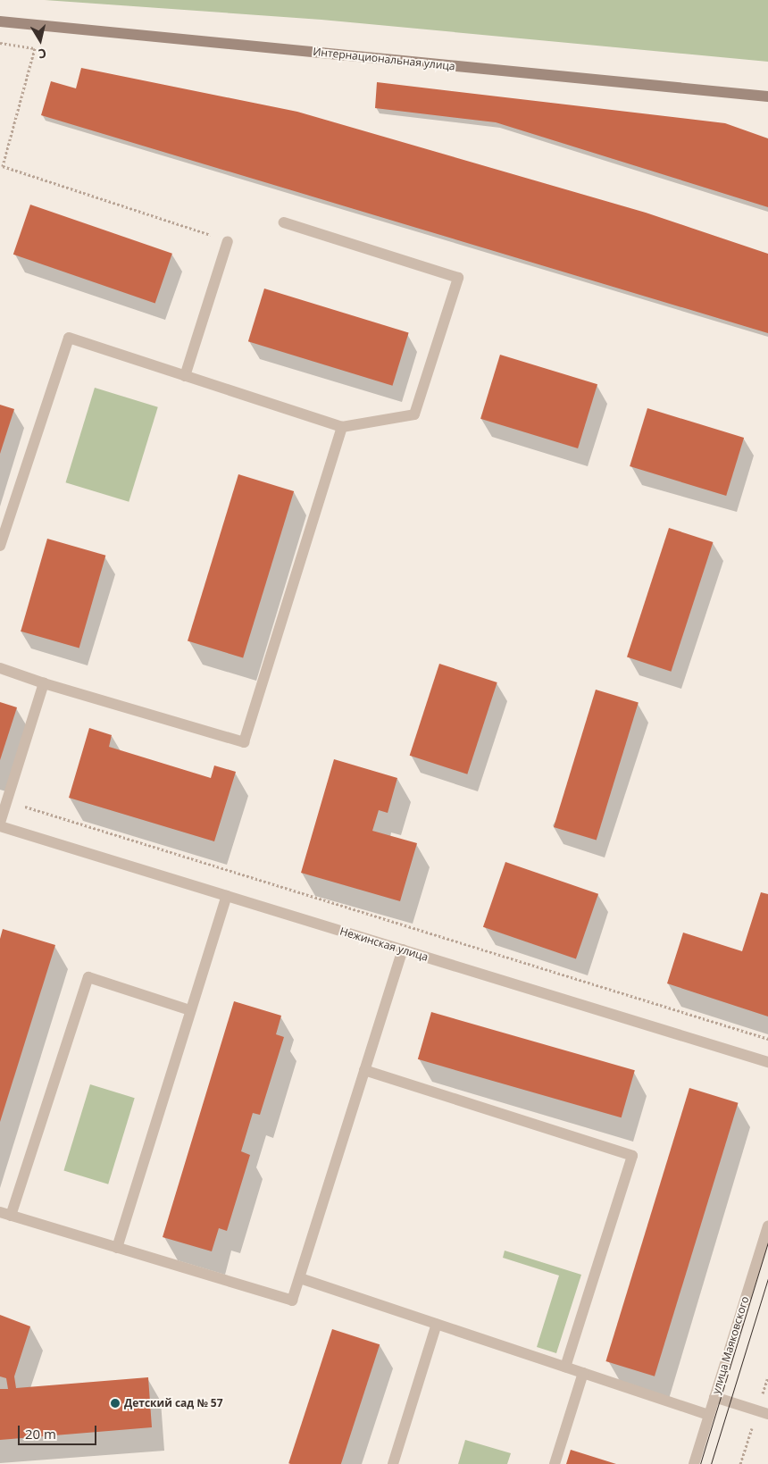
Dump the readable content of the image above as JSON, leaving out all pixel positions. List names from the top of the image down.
{
  "streets": {
    "main road": ["Интернациональная улица"],
    "street": ["Нежинская улица", "улица Маяковского"]
  },
  "places": ["Детский сад № 57"],
  "scale_bar": "20 m",
  "north": "bottom"
}
